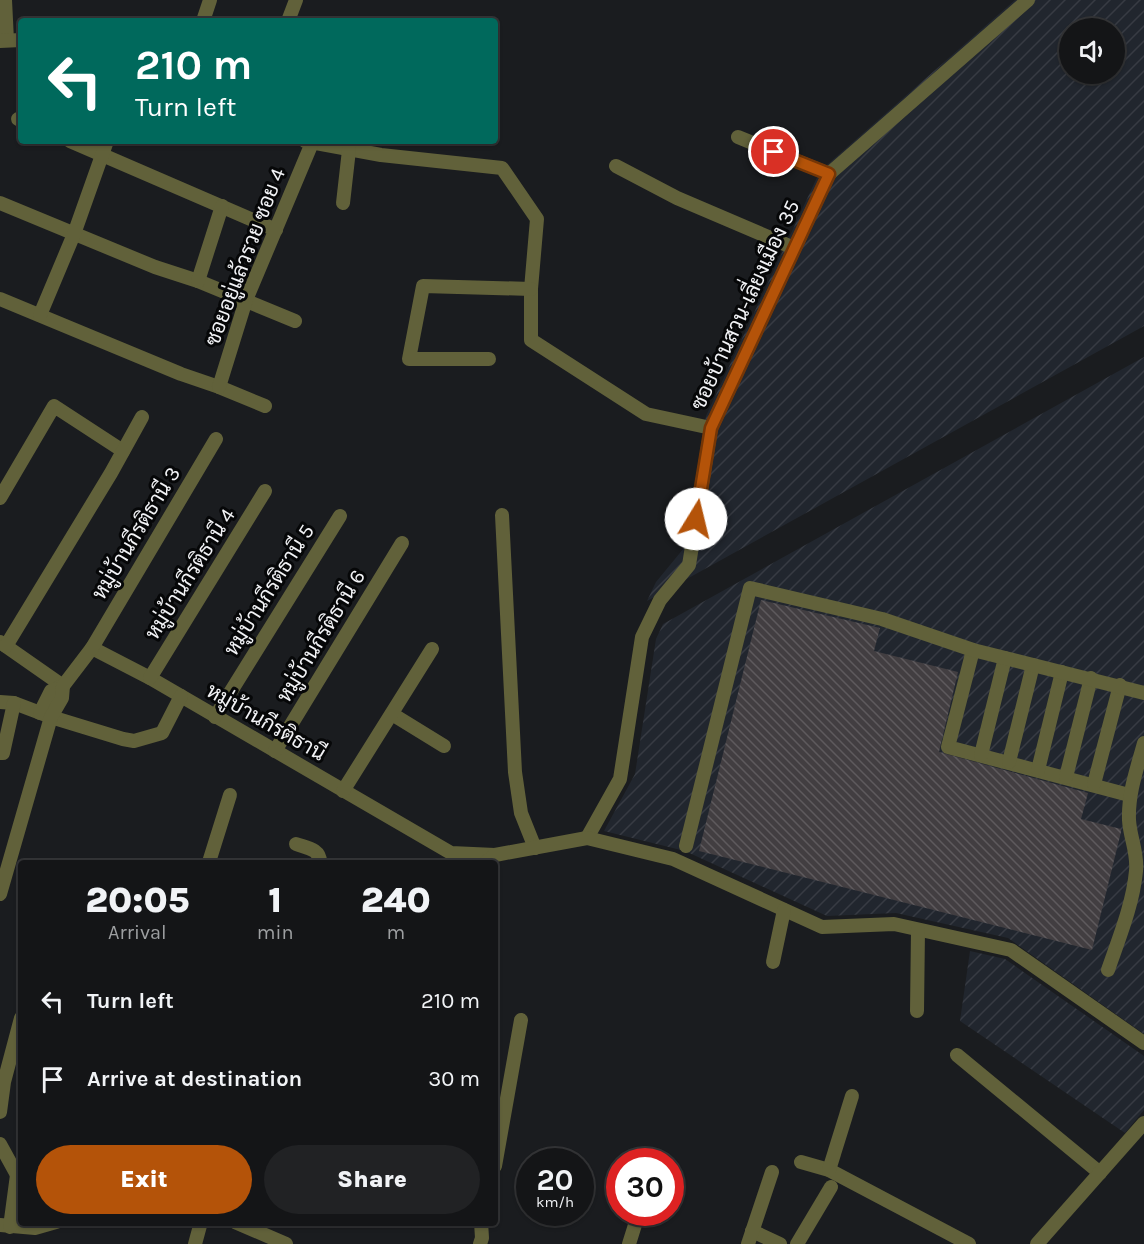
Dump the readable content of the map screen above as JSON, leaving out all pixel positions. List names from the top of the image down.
{
  "streets": {
    "street": [
      "ซอยอยู่แล้วรวย ซอย 4",
      "ซอยบ้านสวน-เลี่ยงเมือง 35",
      "หมู่บ้านกีรติธานี 3",
      "หมู่บ้านกีรติธานี 4",
      "หมู่บ้านกีรติธานี 5",
      "หมู่บ้านกีรติธานี 6",
      "หมู่บ้านกีรติธานี"
    ]
  },
  "crossings": [
    ["ซอยบ้านสวน-เลี่ยงเมือง 35", "หมู่บ้านกีรติธานี"],
    ["หมู่บ้านกีรติธานี 3", "หมู่บ้านกีรติธานี"],
    ["หมู่บ้านกีรติธานี 4", "หมู่บ้านกีรติธานี"],
    ["หมู่บ้านกีรติธานี 5", "หมู่บ้านกีรติธานี"],
    ["หมู่บ้านกีรติธานี 6", "หมู่บ้านกีรติธานี"]
  ],
  "page": {
    "turn": ["210 m", "Turn left"],
    "eta": [
      "20:05",
      "Arrival",
      "1",
      "min",
      "240",
      "m"
    ],
    "list": [
      {
        "name": "Turn left",
        "value": "210 m"
      },
      {
        "name": "Arrive at destination",
        "value": "30 m"
      }
    ],
    "buttons": ["Exit", "Share"],
    "speed": "20 km/h",
    "limit": "30"
  }
}
